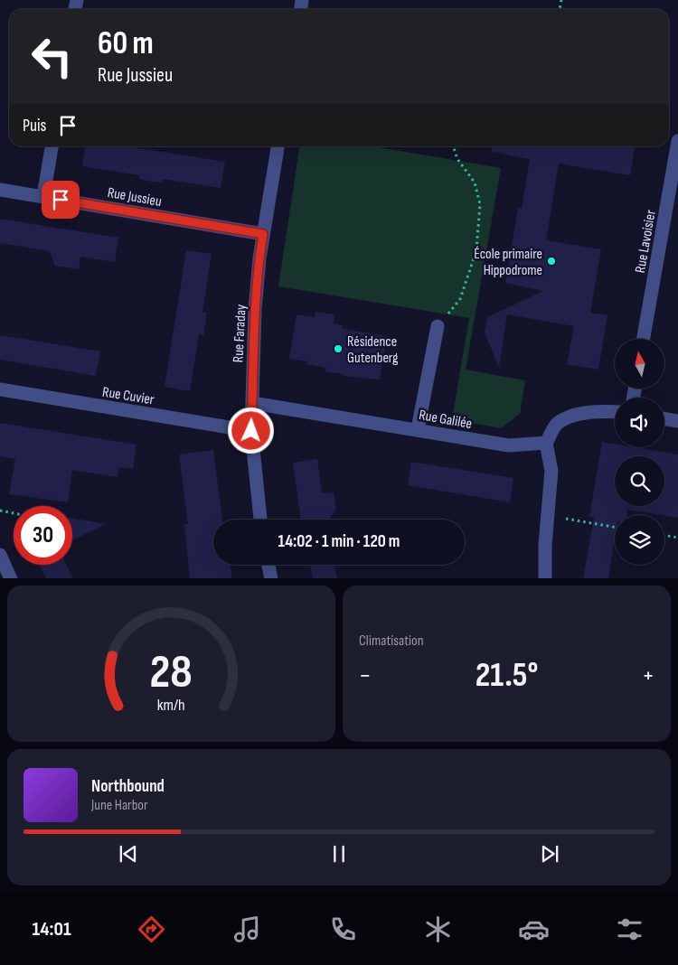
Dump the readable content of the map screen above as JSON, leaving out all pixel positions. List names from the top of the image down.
{
  "streets": {
    "street": [
      "Rue Jussieu",
      "Rue Lavoisier",
      "Rue Faraday",
      "Rue Cuvier",
      "Rue Galilée"
    ]
  },
  "crossings": [
    ["Rue Jussieu", "Rue Faraday"],
    ["Rue Faraday", "Rue Cuvier"],
    ["Rue Faraday", "Rue Galilée"]
  ],
  "places": ["École primaire Hippodrome", "Résidence Gutenberg"],
  "north": "top",
  "page": {
    "turn": ["60 m", "Rue Jussieu"],
    "then": "Puis",
    "limit": "30",
    "trip": "14:02 · 1 min · 120 m",
    "tile": "Climatisation",
    "heat": ["−", "21.5°", "+"],
    "song": ["Northbound", "June Harbor"],
    "tabs": "14:01",
    "gauge": ["28", "km/h"]
  }
}
